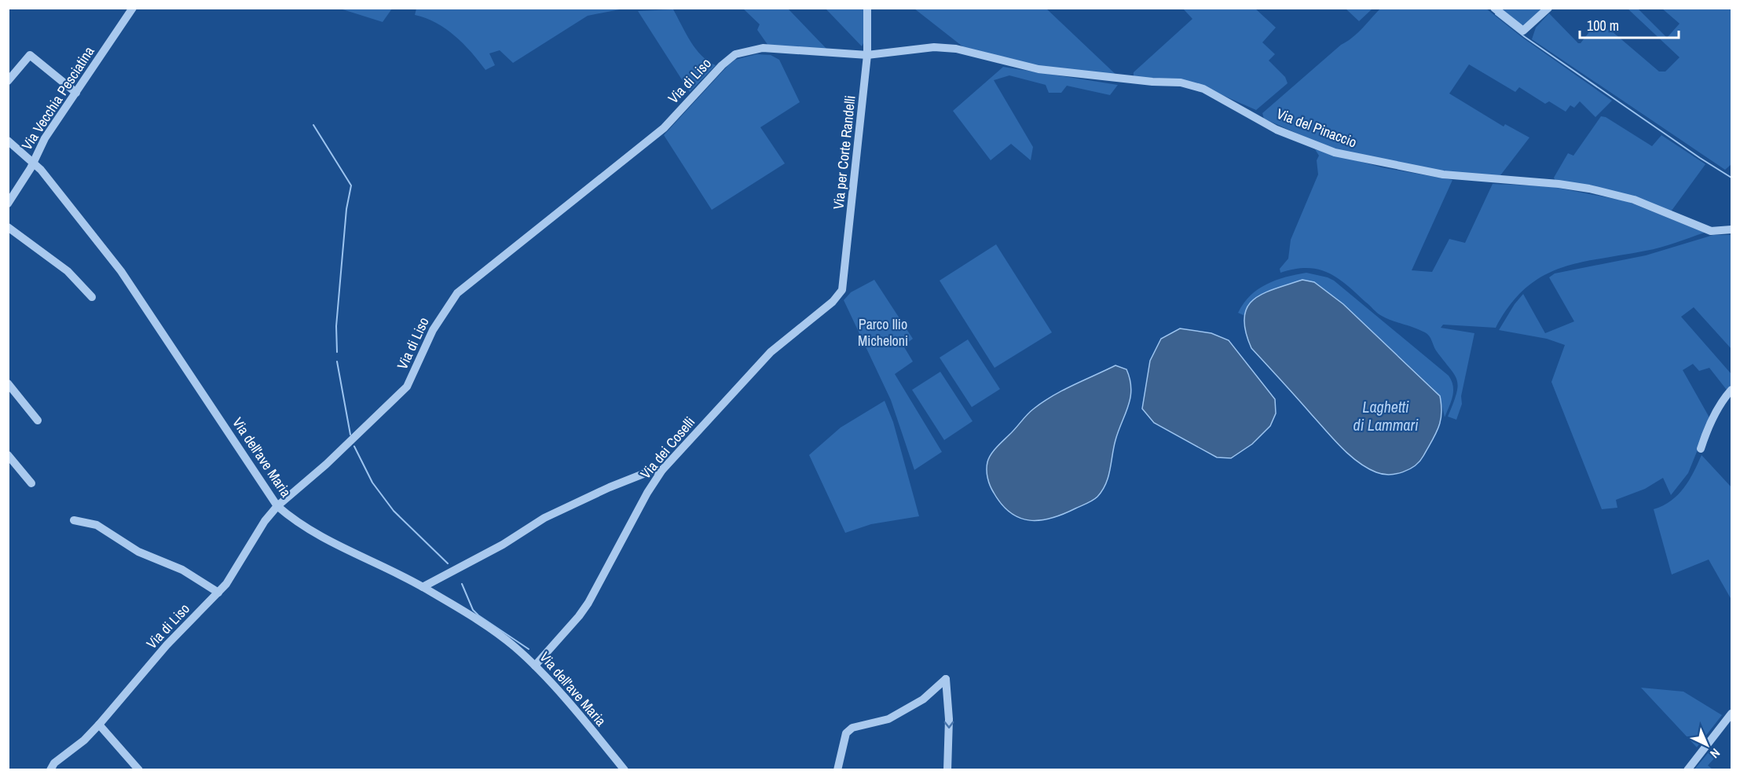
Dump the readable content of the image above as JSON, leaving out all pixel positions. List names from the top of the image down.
{
  "streets": {
    "street": [
      "Via di Liso",
      "Via Vecchia Pesciatina",
      "Via del Pinaccio",
      "Via per Corte Randelli",
      "Via dei Coselli",
      "Via dell'ave Maria"
    ]
  },
  "crossings": [
    ["Via di Liso", "Via del Pinaccio"],
    ["Via di Liso", "Via per Corte Randelli"],
    ["Via di Liso", "Via dell'ave Maria"],
    ["Via Vecchia Pesciatina", "Via dell'ave Maria"],
    ["Via del Pinaccio", "Via per Corte Randelli"],
    ["Via per Corte Randelli", "Via dei Coselli"],
    ["Via dei Coselli", "Via dell'ave Maria"]
  ],
  "water": ["Laghetti di Lammari"],
  "parks": ["Parco Ilio Micheloni"],
  "scale_bar": "100 m",
  "north": "bottom right"
}
